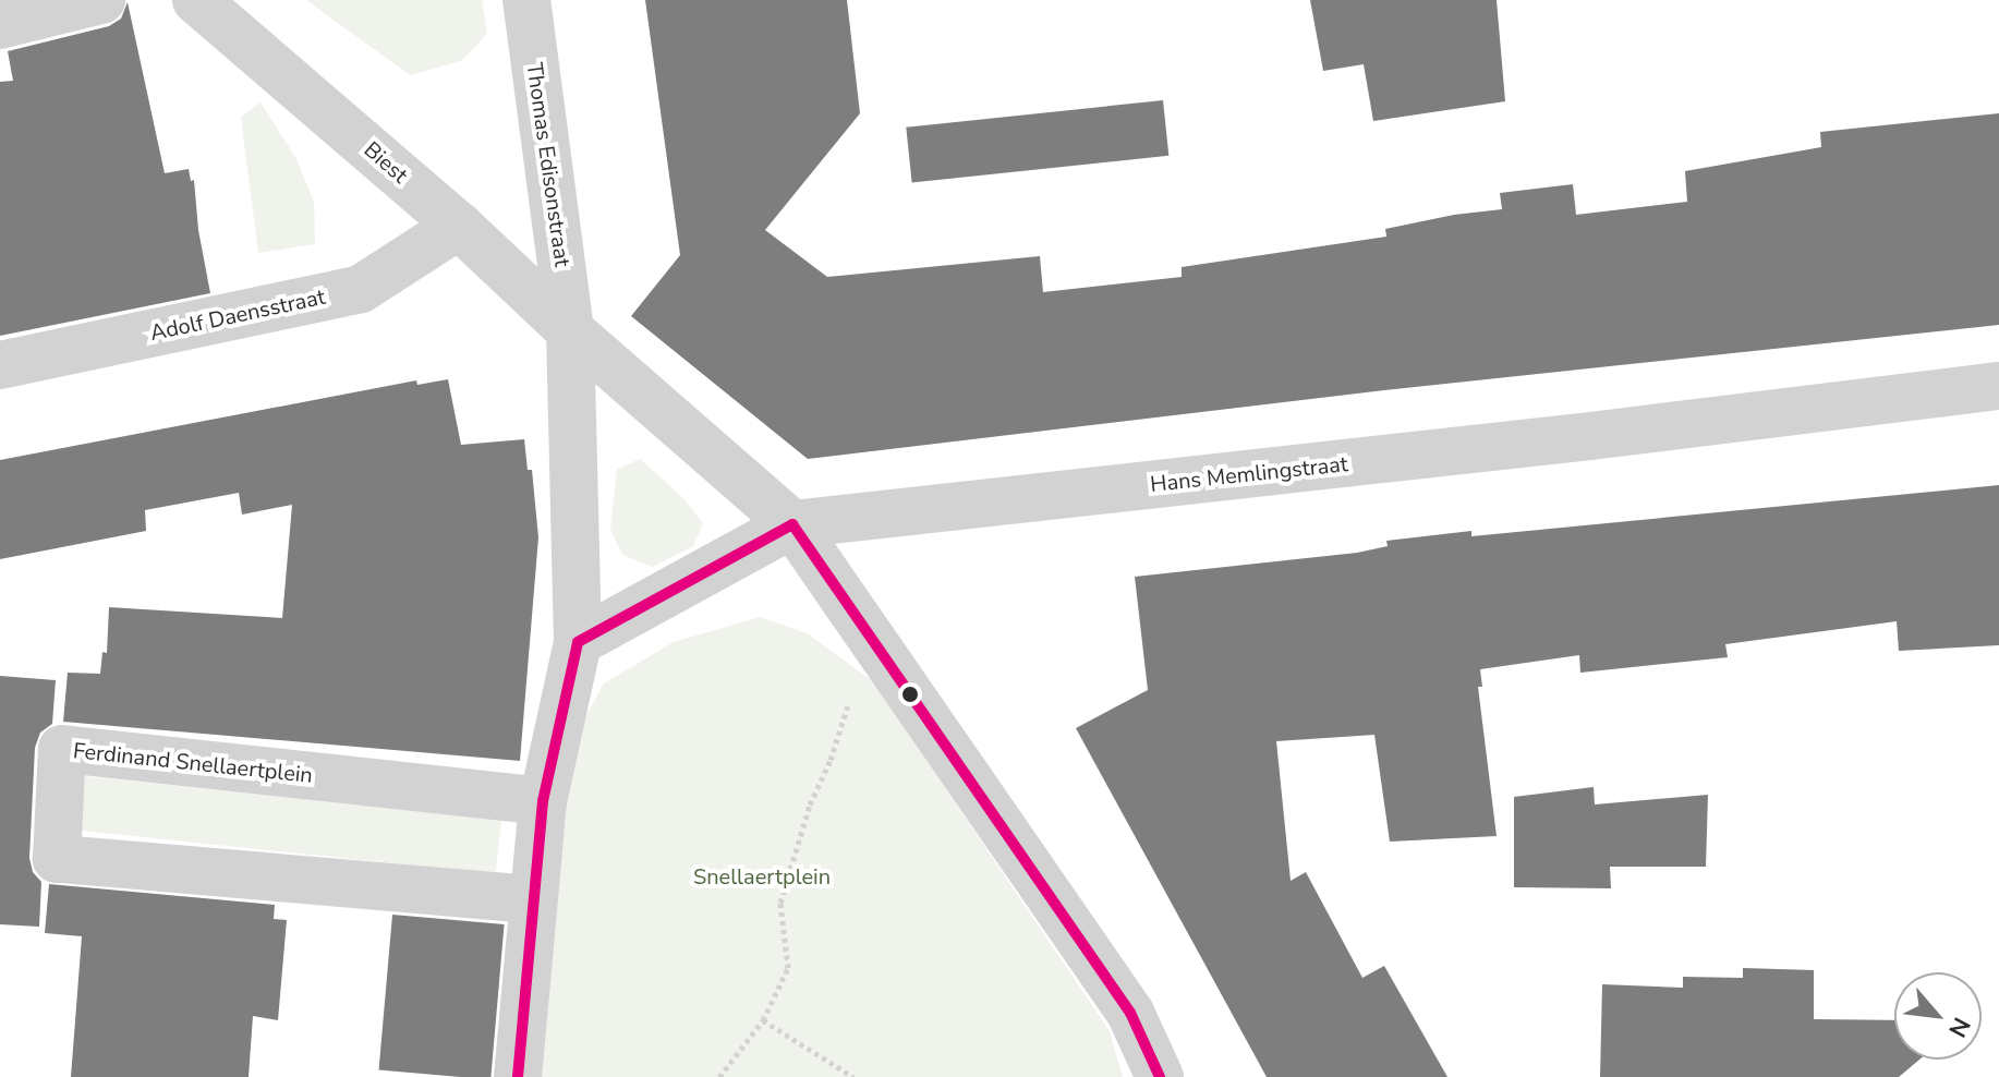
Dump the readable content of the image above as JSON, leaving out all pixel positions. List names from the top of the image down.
{
  "streets": {
    "street": [
      "Biest",
      "Thomas Edisonstraat",
      "Adolf Daensstraat",
      "Hans Memlingstraat",
      "Ferdinand Snellaertplein"
    ]
  },
  "crossings": [
    ["Biest", "Thomas Edisonstraat"],
    ["Biest", "Adolf Daensstraat"]
  ],
  "parks": ["Snellaertplein"],
  "north": "bottom right"
}
